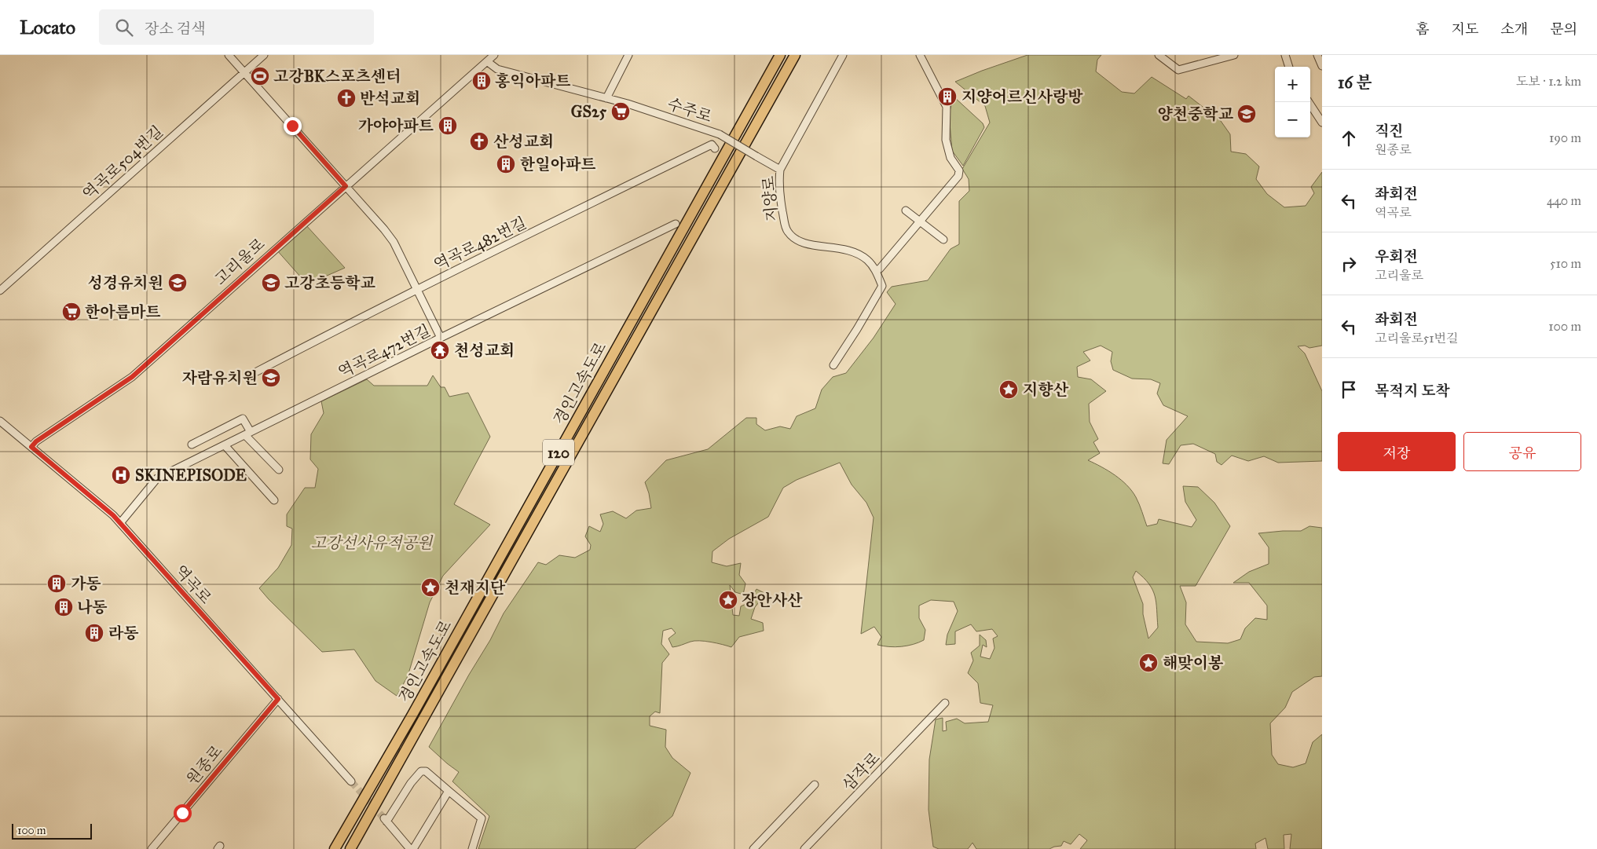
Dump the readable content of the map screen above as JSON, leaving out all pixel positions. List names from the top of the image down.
{
  "streets": {
    "highway": ["경인고속도로", "120"],
    "street": [
      "수주로",
      "역곡로504번길",
      "지양로",
      "역곡로482번길",
      "고리울로",
      "역곡로472번길",
      "역곡로",
      "원종로",
      "삼작로"
    ]
  },
  "crossings": [
    ["수주로", "지양로"],
    ["수주로", "고리울로"],
    ["고리울로", "역곡로"],
    ["역곡로472번길", "역곡로"],
    ["역곡로", "원종로"]
  ],
  "parks": ["고강선사유적공원"],
  "places": {
    "sports": ["고강BK스포츠센터"],
    "building": [
      "홍익아파트",
      "지양어르신사랑방",
      "가야아파트",
      "한일아파트",
      "가동",
      "나동",
      "라동"
    ],
    "church": ["반석교회", "산성교회"],
    "supermarket": ["GS25", "한아름마트"],
    "school or university": [
      "양천중학교",
      "성경유치원",
      "고강초등학교",
      "자람유치원"
    ],
    "temple": ["천성교회"],
    "place": [
      "지향산",
      "천재지단",
      "장안사산",
      "해맞이봉"
    ],
    "hospital": ["SKINEPISODE"]
  },
  "scale_bar": "100 m",
  "page": {
    "header": "Locato",
    "search": "장소 검색",
    "nav": [
      "홈",
      "지도",
      "소개",
      "문의"
    ],
    "heading": ["16 분", "도보 · 1.2 km"],
    "map_buttons": ["+", "−"],
    "list": [
      ["직진", "원종로", "190 m"],
      ["좌회전", "역곡로", "440 m"],
      ["우회전", "고리울로", "510 m"],
      ["좌회전", "고리울로51번길", "100 m"],
      "목적지 도착"
    ],
    "buttons": ["저장", "공유"],
    "scale": "100 m"
  }
}
